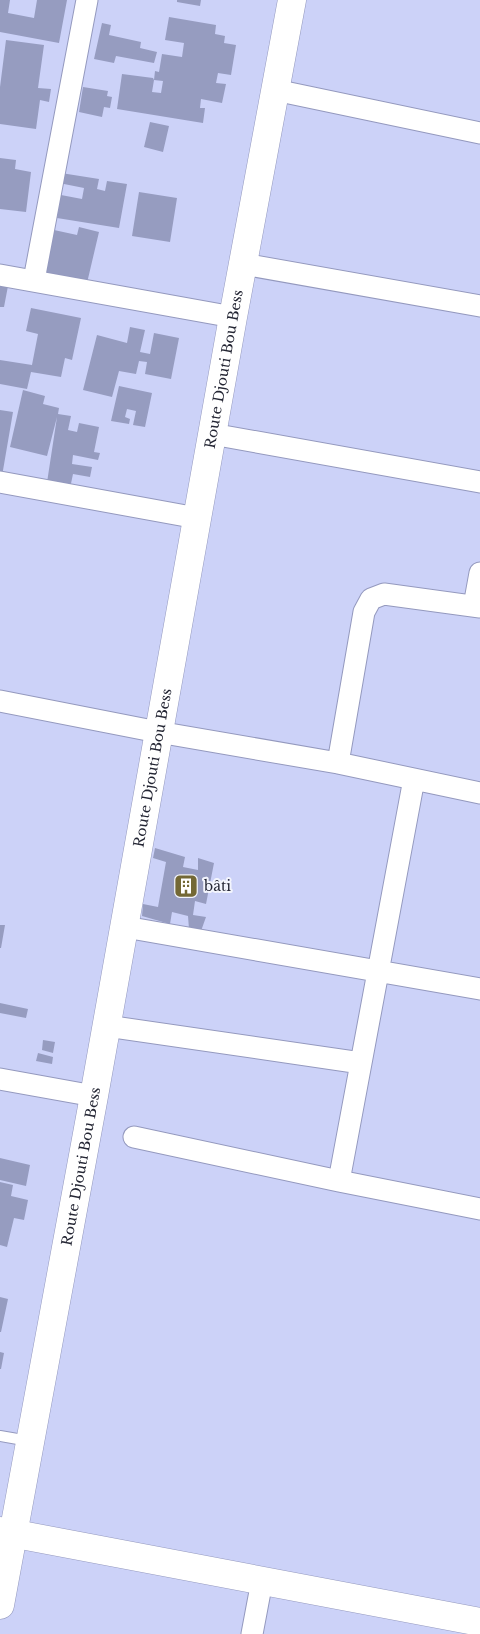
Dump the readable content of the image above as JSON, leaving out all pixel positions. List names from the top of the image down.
{
  "streets": {
    "main road": ["Route Djouti Bou Bess"]
  },
  "places": {
    "building": ["bâti"]
  }
}
